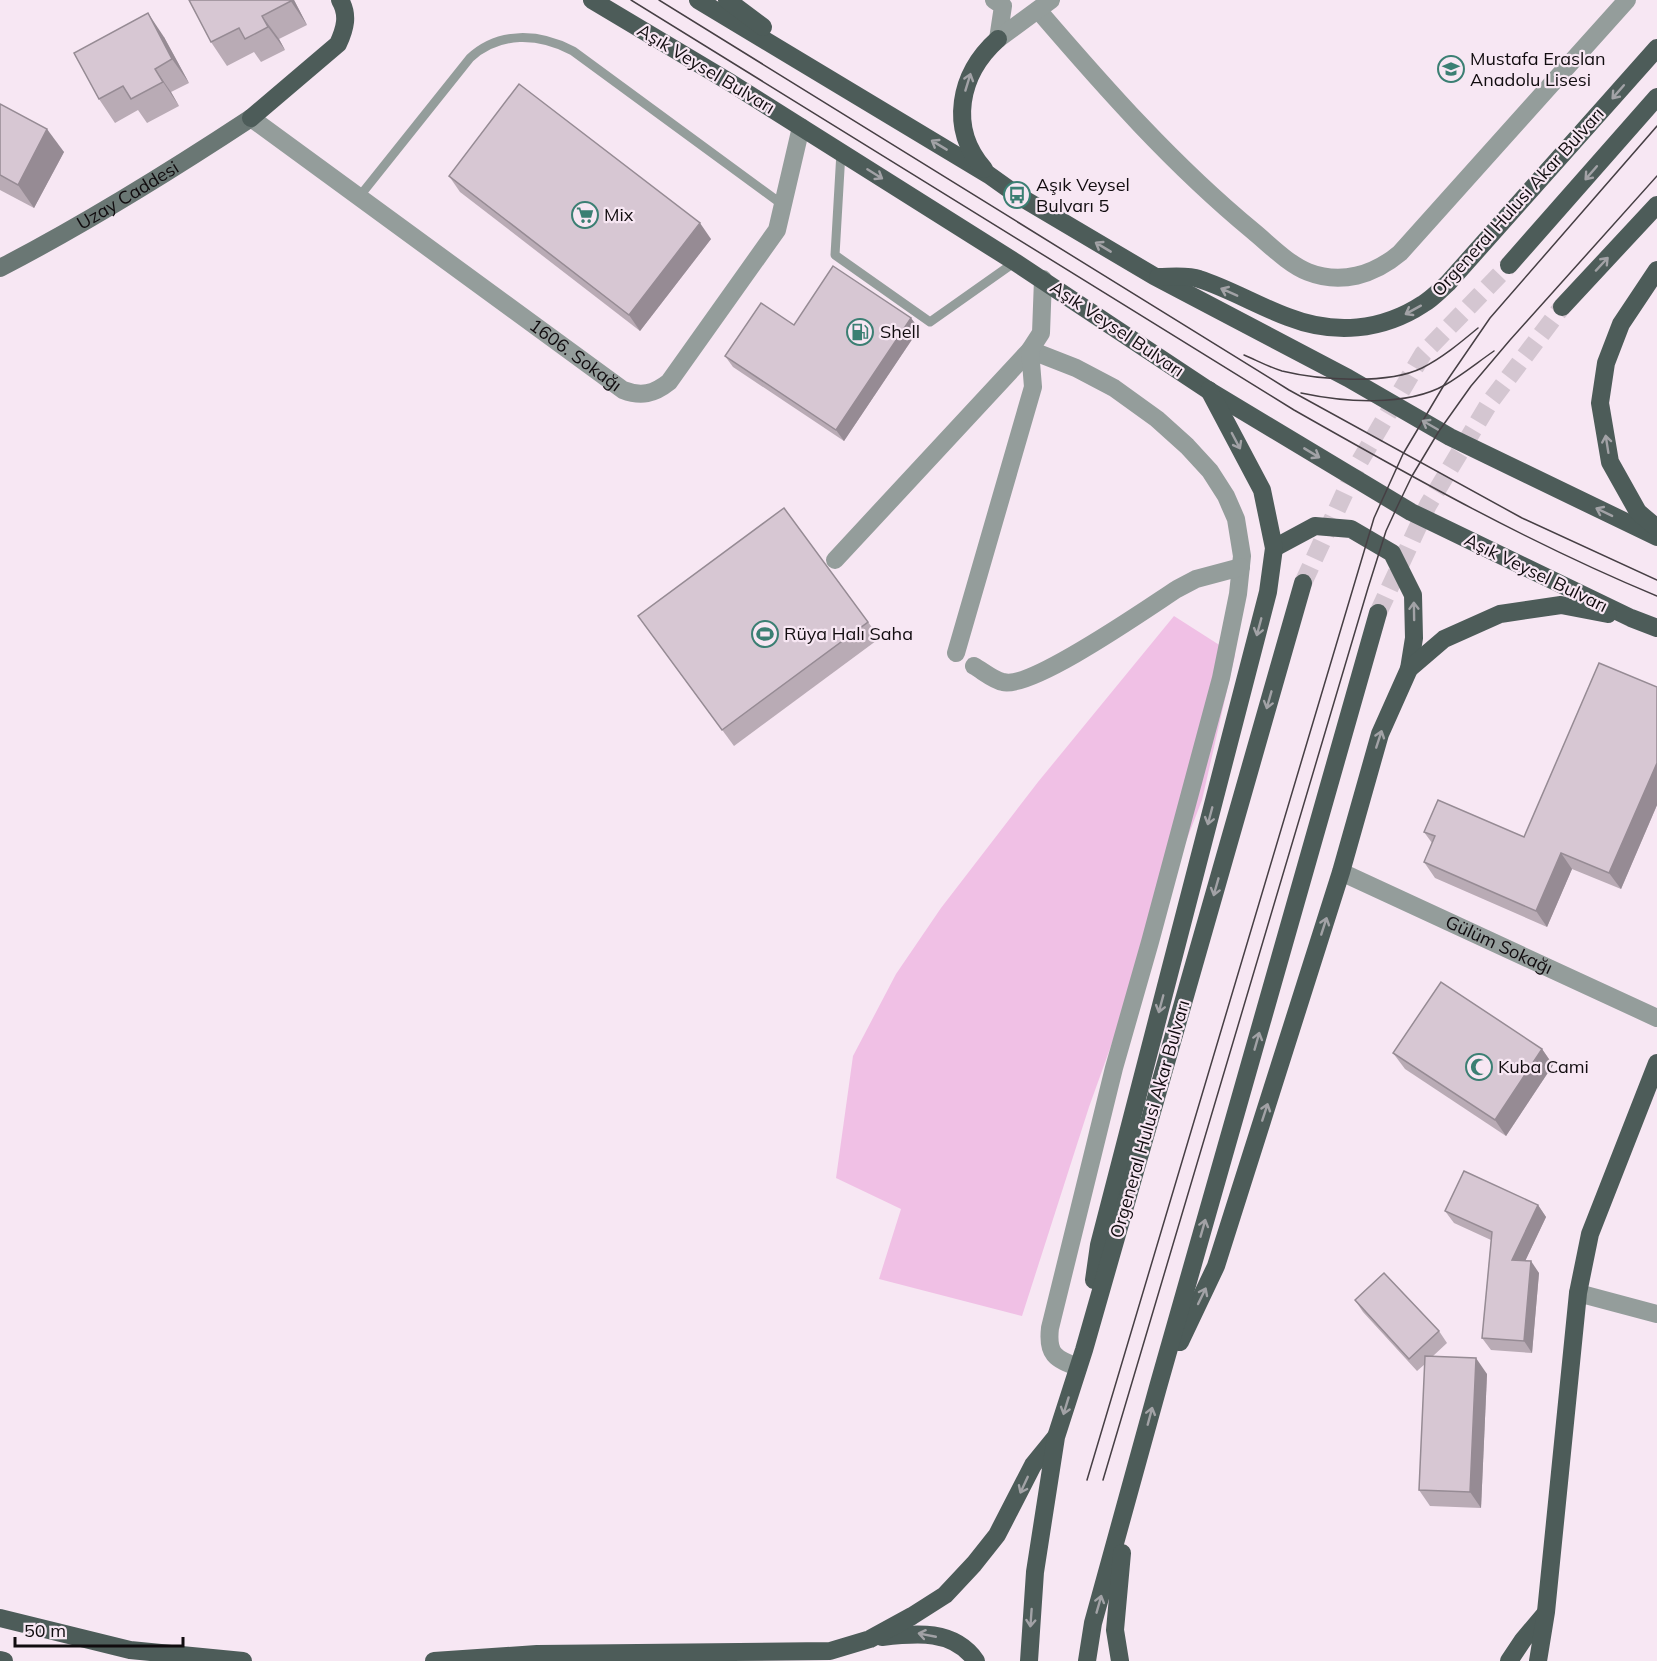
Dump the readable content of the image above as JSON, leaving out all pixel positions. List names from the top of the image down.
{
  "streets": {
    "main road": ["Aşık Veysel Bulvarı", "Uzay Caddesi", "Orgeneral Hulusi Akar Bulvarı"],
    "street": ["1606. Sokağı", "Gülüm Sokağı"]
  },
  "crossings": [
    ["Aşık Veysel Bulvarı", "1606. Sokağı"],
    ["Uzay Caddesi", "1606. Sokağı"]
  ],
  "places": {
    "school or university": ["Mustafa Eraslan Anadolu Lisesi"],
    "bus stop": ["Aşık Veysel Bulvarı 5"],
    "supermarket": ["Mix"],
    "fuel station": ["Shell"],
    "sports": ["Rüya Halı Saha"],
    "mosque": ["Kuba Cami"]
  },
  "scale_bar": "50 m"
}
